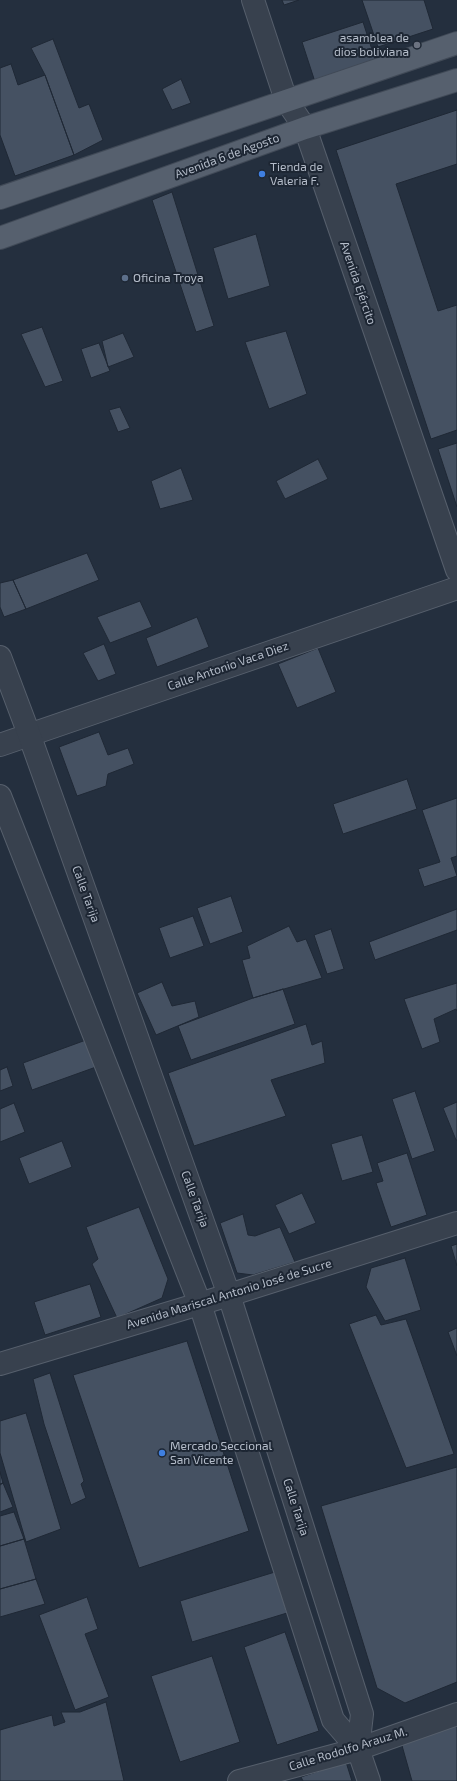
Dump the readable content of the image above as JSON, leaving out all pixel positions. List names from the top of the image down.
{
  "streets": {
    "main road": ["Avenida 6 de Agosto"],
    "street": [
      "Avenida Ejército",
      "Calle Antonio Vaca Diez",
      "Calle Tarija",
      "Avenida Mariscal Antonio José de Sucre",
      "Calle Rodolfo Arauz M."
    ]
  },
  "crossings": [
    ["Avenida 6 de Agosto", "Avenida Ejército"],
    ["Calle Antonio Vaca Diez", "Calle Tarija"],
    ["Calle Tarija", "Avenida Mariscal Antonio José de Sucre"],
    ["Calle Tarija", "Calle Rodolfo Arauz M."]
  ],
  "places": [
    "asamblea de dios boliviana",
    "Tienda de Valeria F.",
    "Oficina Troya",
    "Mercado Seccional San Vicente"
  ]
}
